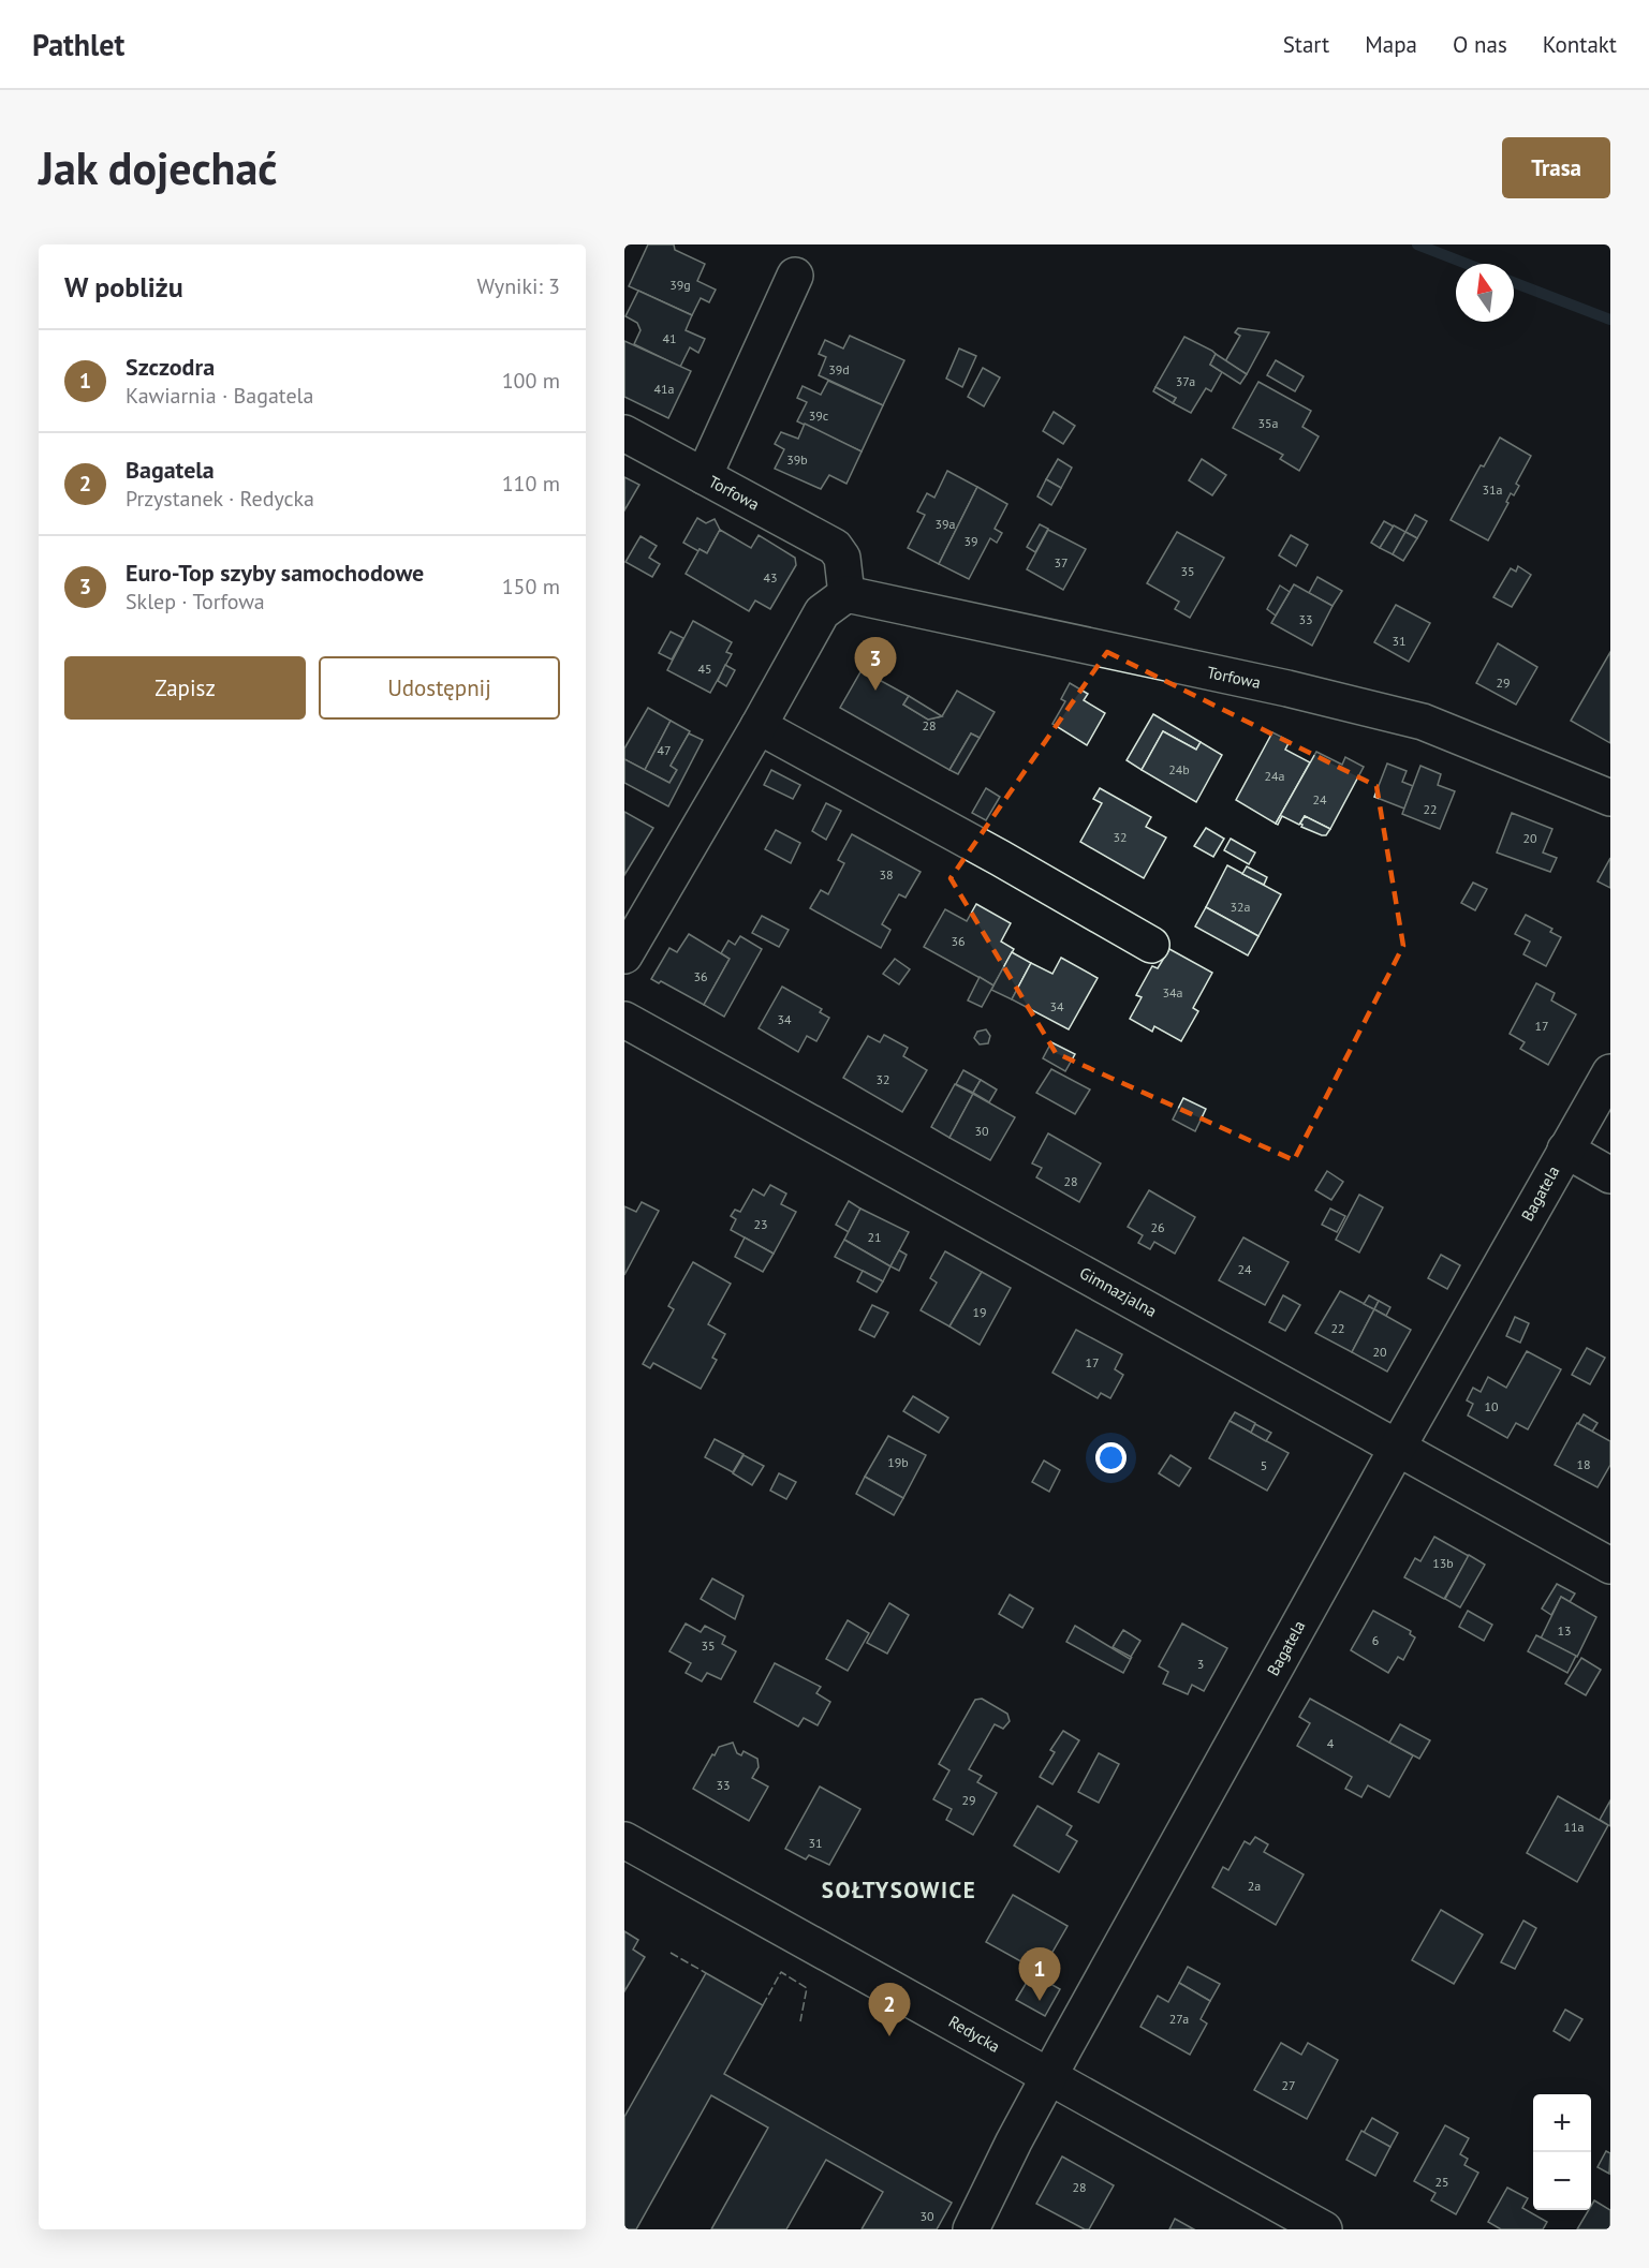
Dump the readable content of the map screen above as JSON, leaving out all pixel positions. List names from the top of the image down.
{
  "streets": {
    "street": [
      "Torfowa",
      "Bagatela",
      "Gimnazjalna",
      "Redycka"
    ]
  },
  "crossings": [
    ["Bagatela", "Gimnazjalna"],
    ["Bagatela", "Redycka"]
  ],
  "districts": ["SOŁTYSOWICE"],
  "house_numbers": [
    "39g",
    "41",
    "39d",
    "37a",
    "41a",
    "39c",
    "35a",
    "39b",
    "31a",
    "39a",
    "39",
    "37",
    "35",
    "43",
    "33",
    "31",
    "45",
    "29",
    "28",
    "47",
    "24b",
    "24a",
    "24",
    "22",
    "32",
    "20",
    "38",
    "32a",
    "36",
    "36",
    "34a",
    "34",
    "34",
    "17",
    "32",
    "30",
    "28",
    "23",
    "26",
    "21",
    "24",
    "19",
    "22",
    "20",
    "17",
    "10",
    "19b",
    "18",
    "5",
    "13b",
    "13",
    "6",
    "35",
    "3",
    "4",
    "33",
    "29",
    "11a",
    "31",
    "2a",
    "27a",
    "27",
    "25",
    "28",
    "30"
  ],
  "north": "top",
  "page": {
    "header": "Pathlet",
    "nav": [
      "Start",
      "Mapa",
      "O nas",
      "Kontakt"
    ],
    "buttons": [
      "Trasa",
      ["Zapisz", "Udostępnij"]
    ],
    "title": "Jak dojechać",
    "heading": ["W pobliżu", "Wyniki: 3"],
    "list": [
      {
        "mark": "1",
        "name": "Szczodra",
        "note": "Kawiarnia · Bagatela",
        "value": "100 m"
      },
      {
        "mark": "2",
        "name": "Bagatela",
        "note": "Przystanek · Redycka",
        "value": "110 m"
      },
      {
        "mark": "3",
        "name": "Euro-Top szyby samochodowe",
        "note": "Sklep · Torfowa",
        "value": "150 m"
      }
    ],
    "pins": ["3", "1", "2"],
    "map_buttons": ["+", "−"]
  }
}
